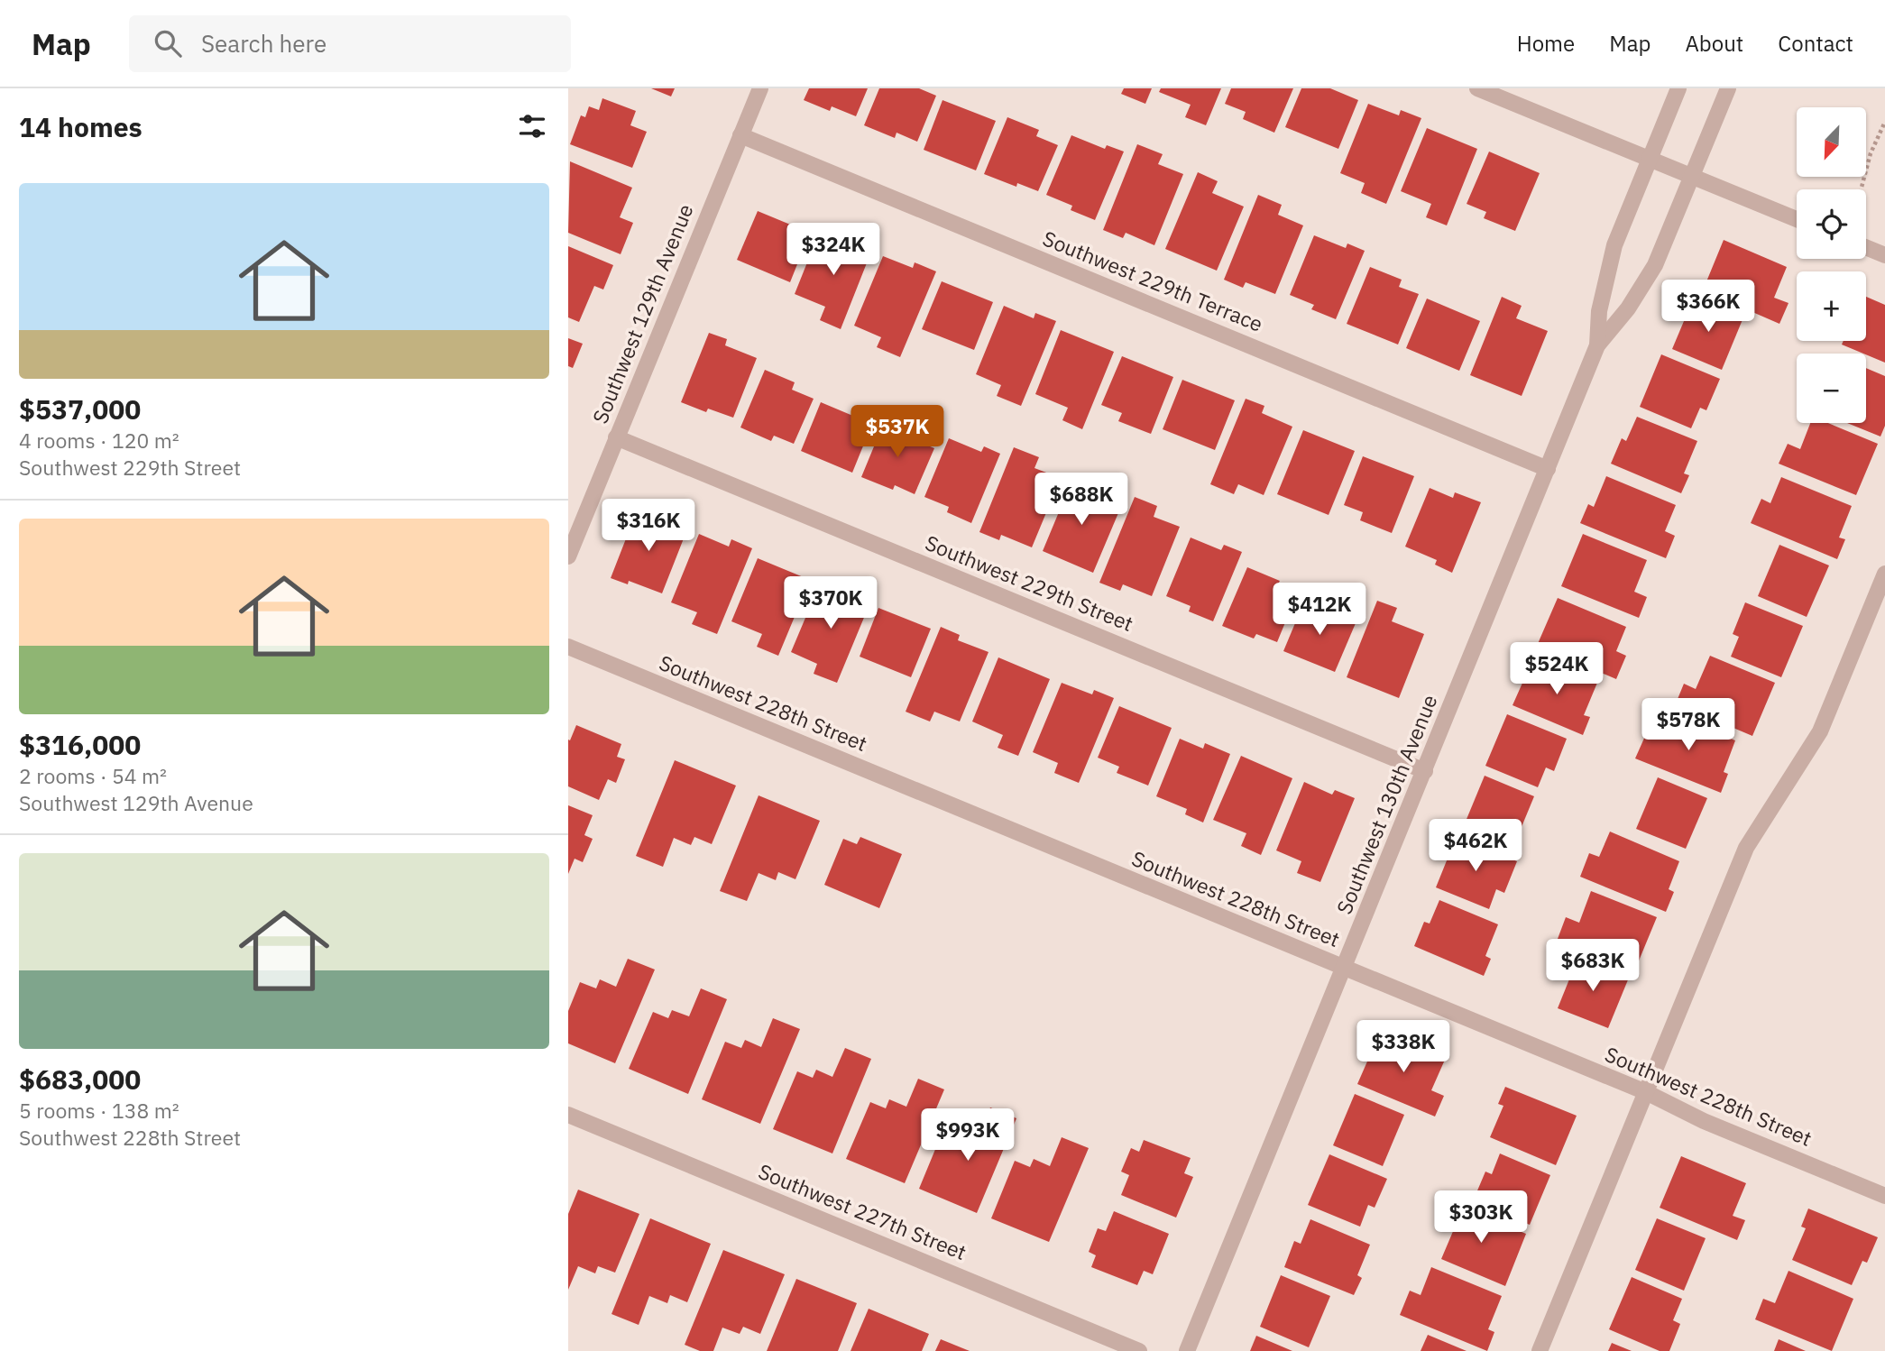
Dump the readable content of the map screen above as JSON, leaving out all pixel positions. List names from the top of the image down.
{
  "streets": {
    "street": [
      "Southwest 229th Terrace",
      "Southwest 129th Avenue",
      "Southwest 229th Street",
      "Southwest 228th Street",
      "Southwest 130th Avenue",
      "Southwest 227th Street"
    ]
  },
  "crossings": [
    ["Southwest 229th Terrace", "Southwest 129th Avenue"],
    ["Southwest 229th Terrace", "Southwest 130th Avenue"],
    ["Southwest 129th Avenue", "Southwest 229th Street"],
    ["Southwest 229th Street", "Southwest 130th Avenue"],
    ["Southwest 228th Street", "Southwest 130th Avenue"]
  ],
  "north": "bottom left",
  "page": {
    "header": "Map",
    "search": "Search here",
    "nav": [
      "Home",
      "Map",
      "About",
      "Contact"
    ],
    "heading": "14 homes",
    "map_buttons": ["+", "−"],
    "list": [
      {
        "name": "$537,000",
        "note": "4 rooms · 120 m² · Southwest 229th Street"
      },
      {
        "name": "$316,000",
        "note": "2 rooms · 54 m² · Southwest 129th Avenue"
      },
      {
        "name": "$683,000",
        "note": "5 rooms · 138 m² · Southwest 228th Street"
      }
    ],
    "price": [
      "$324K",
      "$366K",
      "$537K",
      "$688K",
      "$316K",
      "$370K",
      "$412K",
      "$524K",
      "$578K",
      "$462K",
      "$683K",
      "$338K",
      "$993K",
      "$303K"
    ]
  }
}
